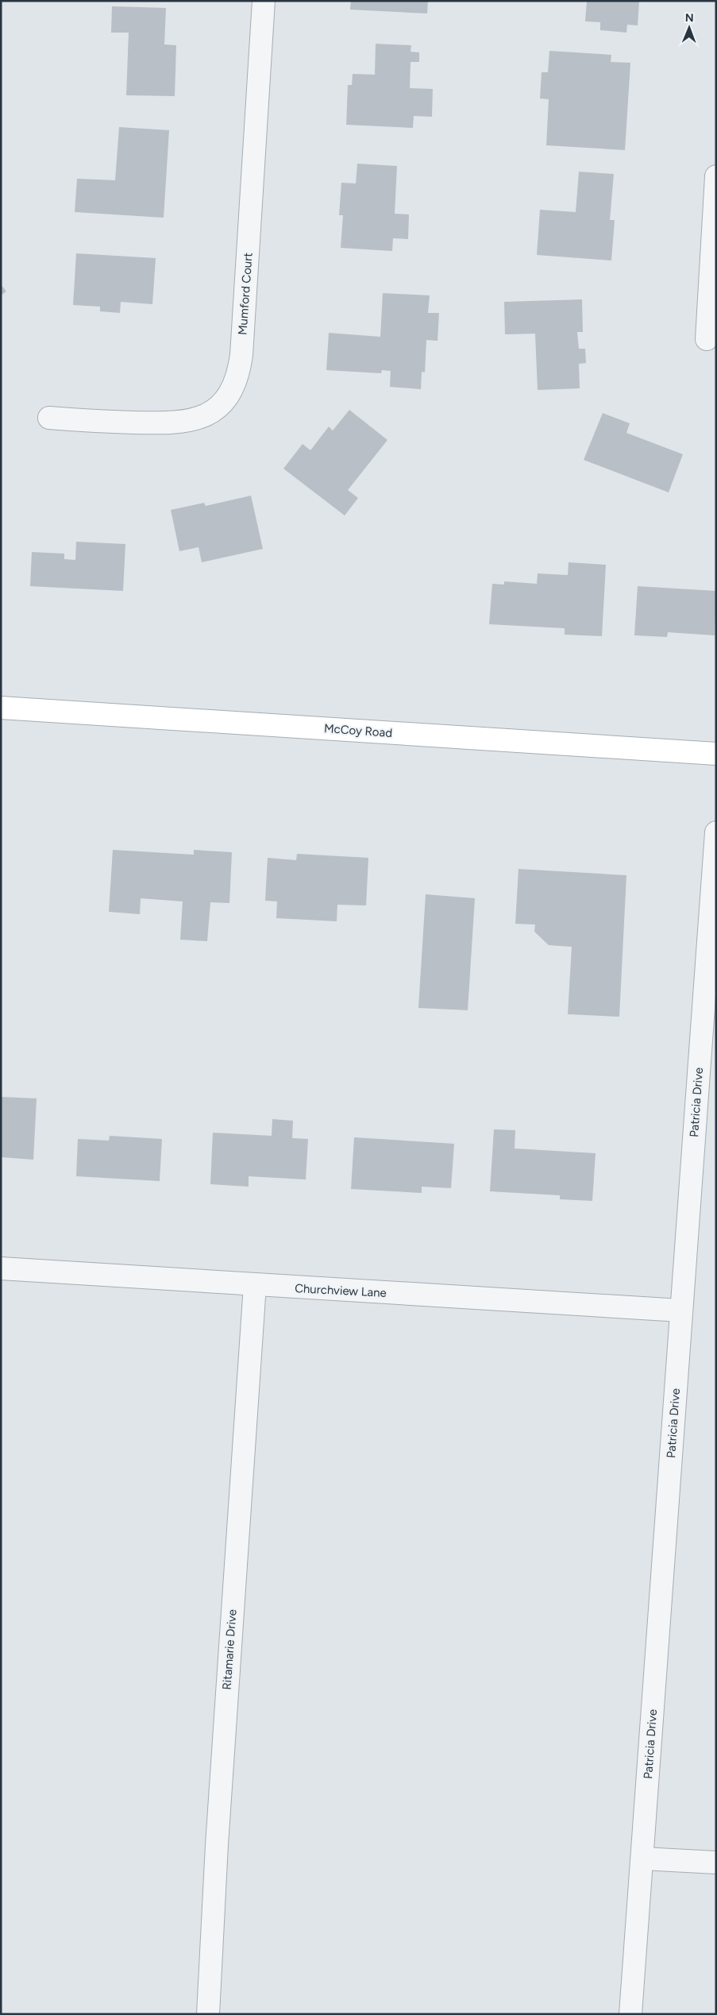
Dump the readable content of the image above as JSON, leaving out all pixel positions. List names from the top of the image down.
{
  "streets": {
    "main road": ["McCoy Road"],
    "street": [
      "Mumford Court",
      "Patricia Drive",
      "Churchview Lane",
      "Ritamarie Drive"
    ]
  },
  "crossings": [
    ["Patricia Drive", "Churchview Lane"],
    ["Churchview Lane", "Ritamarie Drive"]
  ],
  "north": "top"
}
